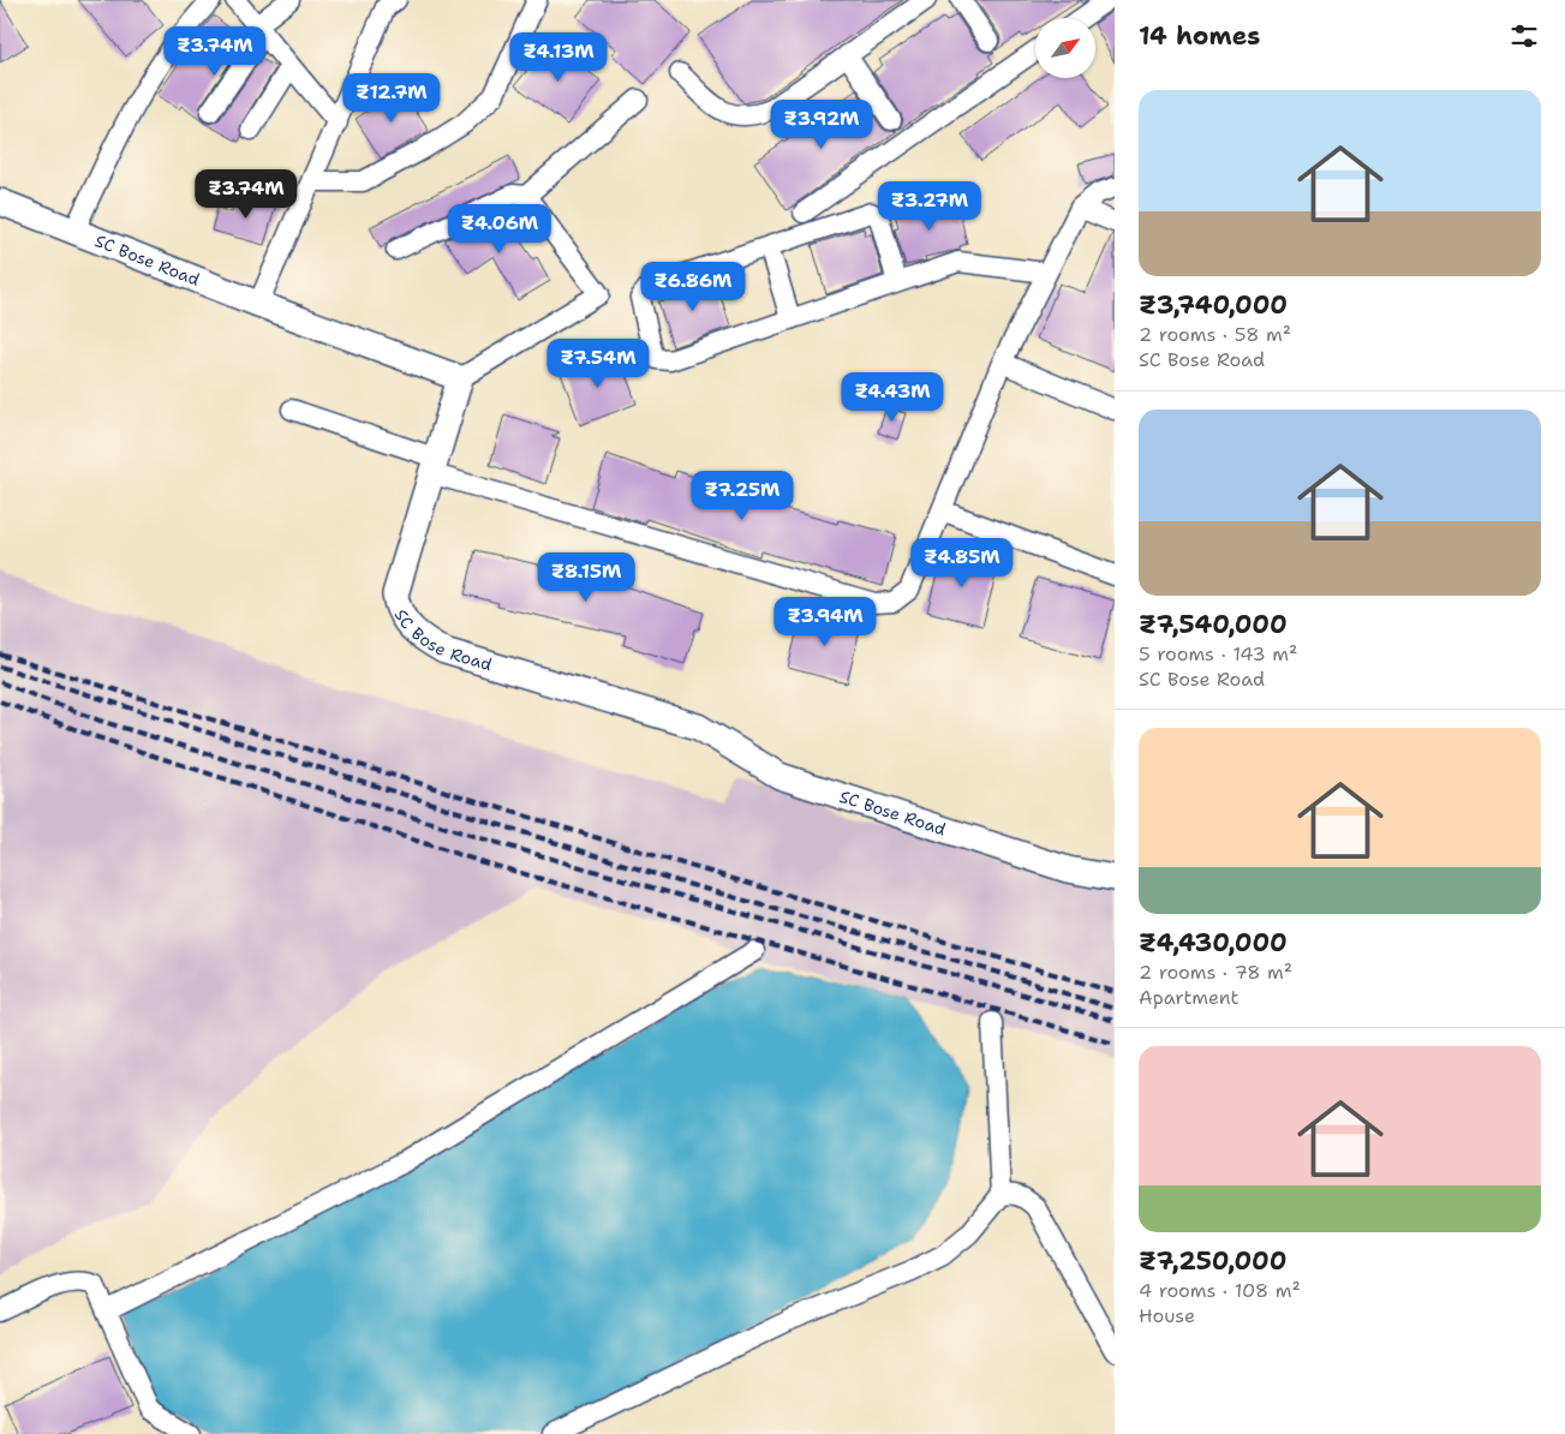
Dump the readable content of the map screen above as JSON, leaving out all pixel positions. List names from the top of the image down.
{
  "streets": {
    "street": ["SC Bose Road"]
  },
  "north": "top right",
  "page": {
    "heading": "14 homes",
    "price": [
      "₹3.74M",
      "₹4.13M",
      "₹12.7M",
      "₹3.92M",
      "₹3.74M",
      "₹3.27M",
      "₹4.06M",
      "₹6.86M",
      "₹7.54M",
      "₹4.43M",
      "₹7.25M",
      "₹4.85M",
      "₹8.15M",
      "₹3.94M"
    ],
    "list": [
      {
        "name": "₹3,740,000",
        "note": "2 rooms · 58 m² · SC Bose Road"
      },
      {
        "name": "₹7,540,000",
        "note": "5 rooms · 143 m² · SC Bose Road"
      },
      {
        "name": "₹4,430,000",
        "note": "2 rooms · 78 m² · Apartment"
      },
      {
        "name": "₹7,250,000",
        "note": "4 rooms · 108 m² · House"
      }
    ]
  }
}
